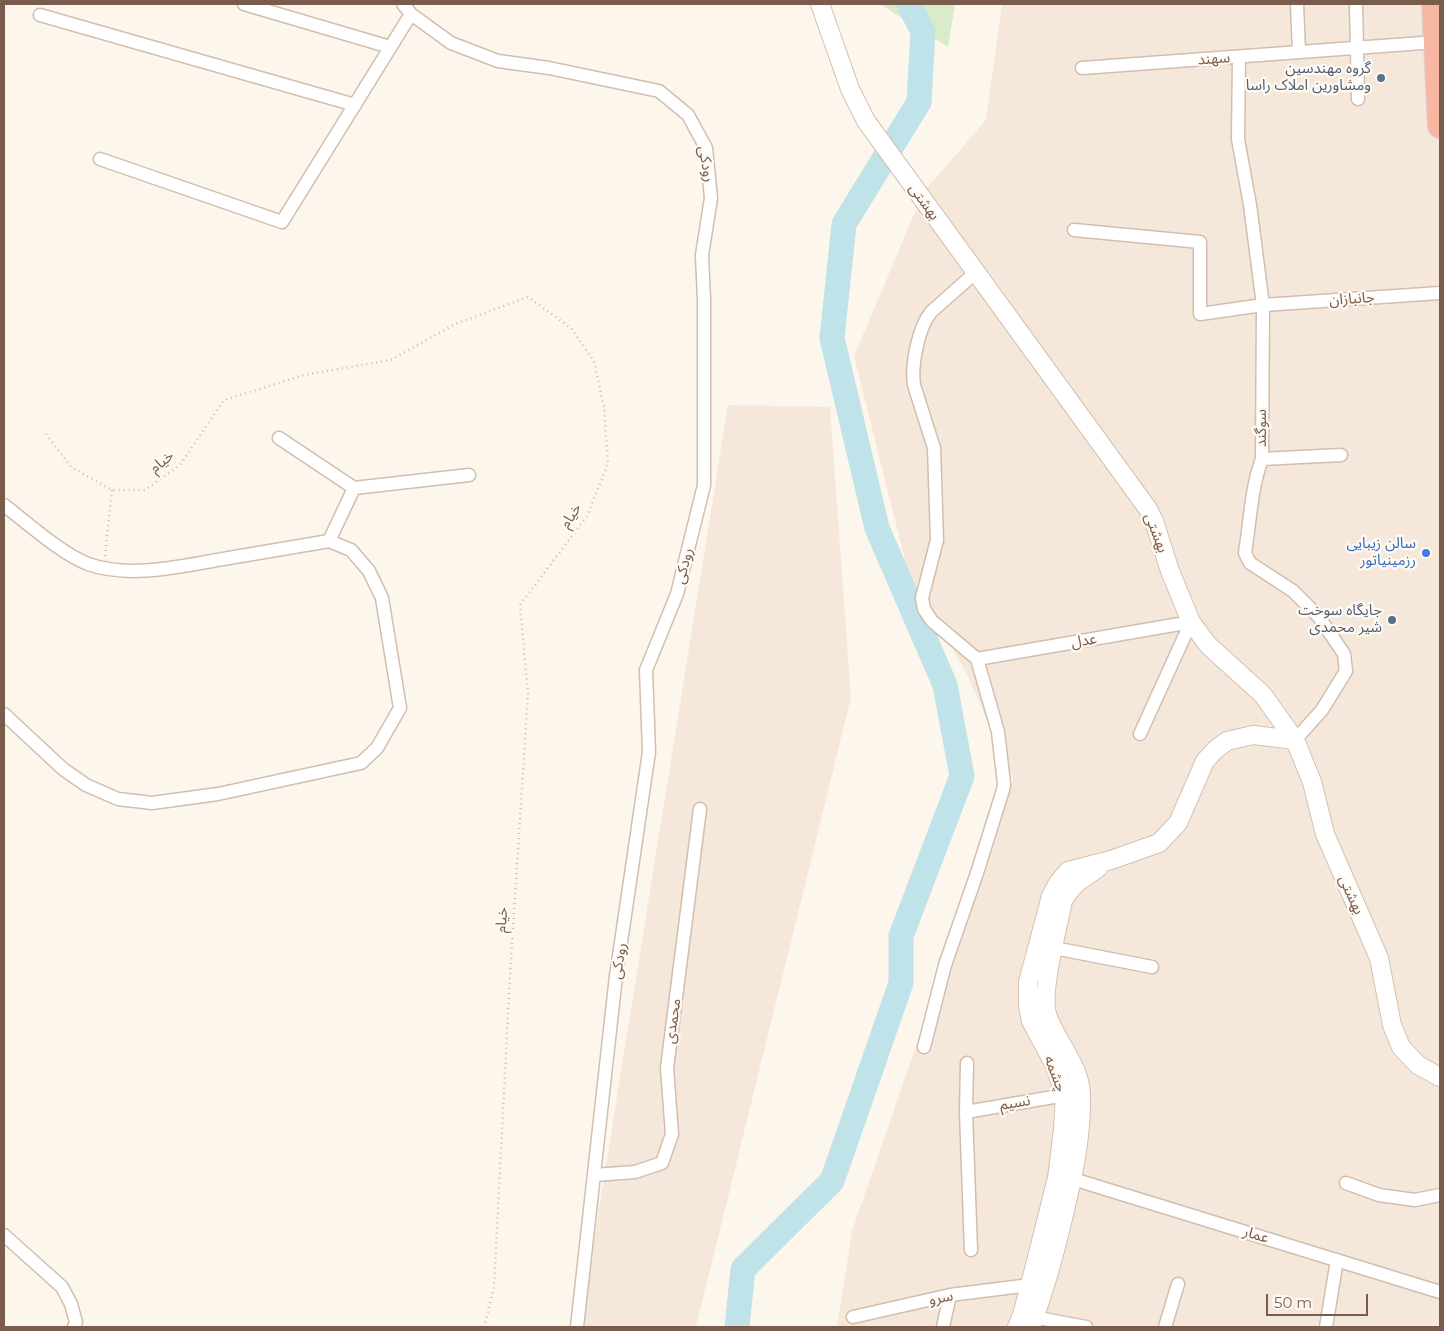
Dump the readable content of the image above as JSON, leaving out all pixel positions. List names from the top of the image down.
{
  "streets": {
    "street": [
      "سهند",
      "رودکی",
      "بهشتی",
      "جانبازان",
      "سوگند",
      "عدل",
      "محمدی",
      "چشمه",
      "نسیم",
      "عمار",
      "سرو"
    ],
    "path": ["خیام"]
  },
  "crossings": [
    ["سهند", "سوگند"],
    ["رودکی", "محمدی"],
    ["بهشتی", "سوگند"],
    ["بهشتی", "عدل"],
    ["بهشتی", "چشمه"],
    ["جانبازان", "سوگند"],
    ["سوگند", "چشمه"],
    ["چشمه", "نسیم"],
    ["چشمه", "عمار"],
    ["چشمه", "سرو"]
  ],
  "places": ["گروه مهندسین ومشاورین املاک راسا", "سالن زیبایی رزمینیاتور", "جایگاه سوخت شیر محمدی"],
  "scale_bar": "50 m"
}
